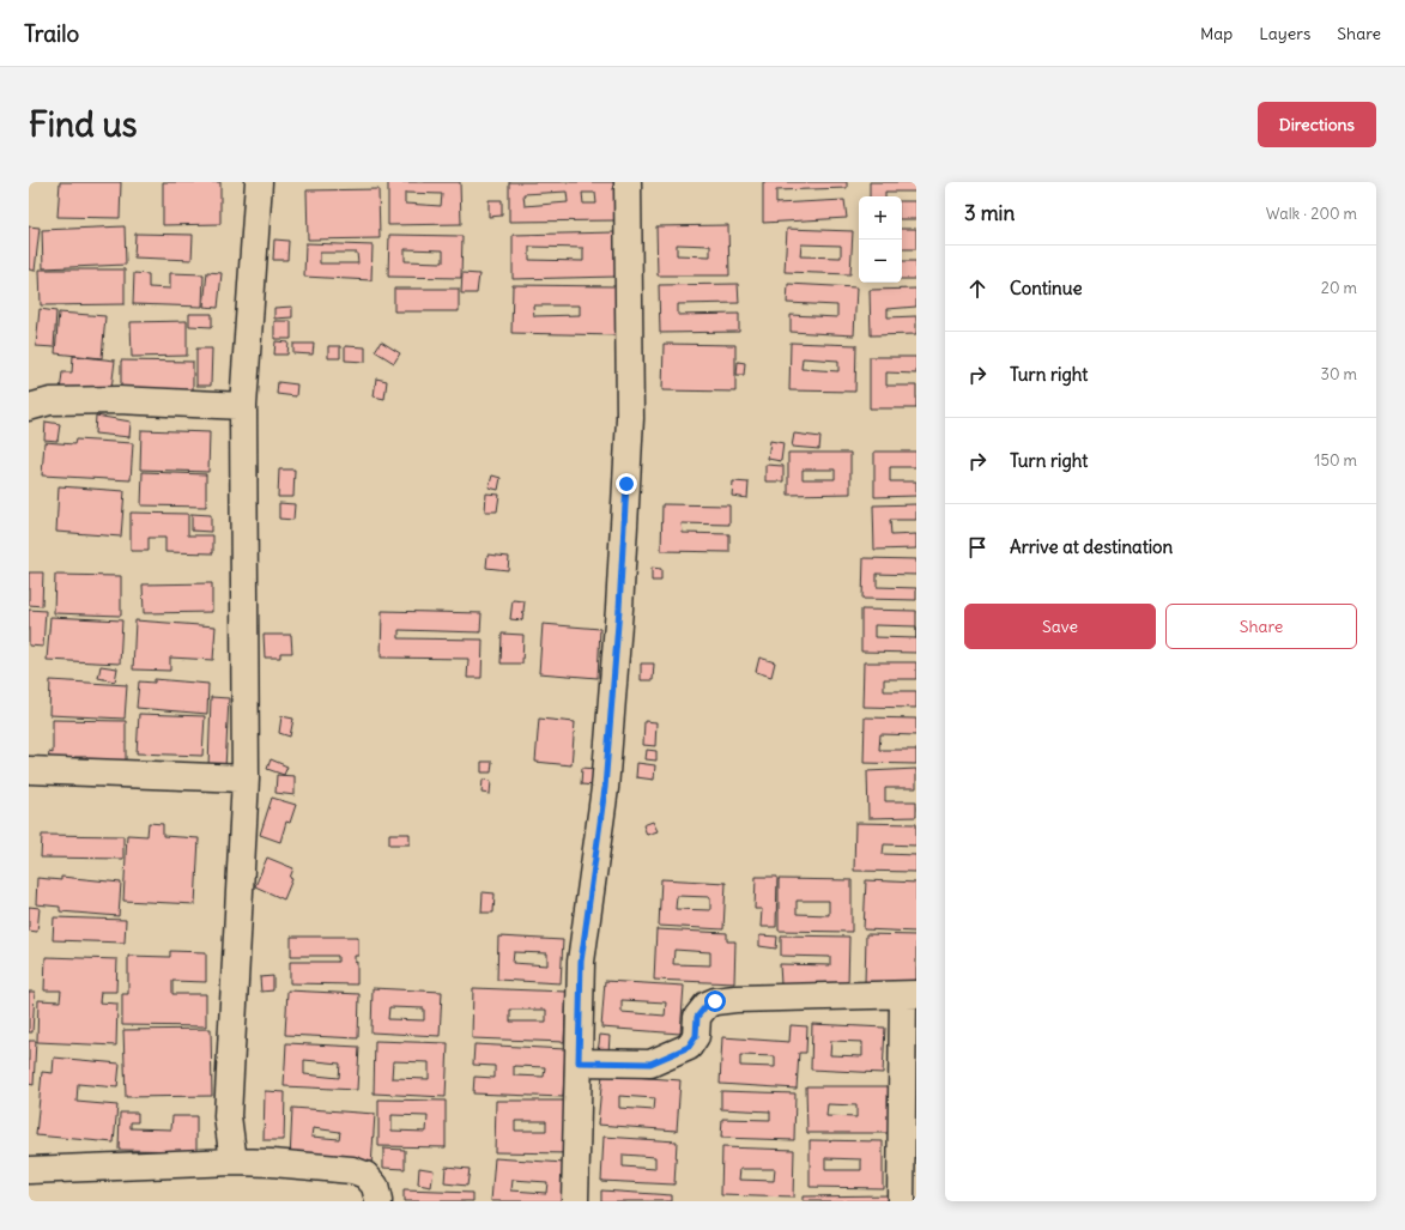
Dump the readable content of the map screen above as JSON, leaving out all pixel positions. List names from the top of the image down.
{
  "page": {
    "header": "Trailo",
    "nav": ["Map", "Layers", "Share"],
    "buttons": [
      "Directions",
      ["Save", "Share"]
    ],
    "title": "Find us",
    "heading": ["3 min", "Walk · 200 m"],
    "map_buttons": ["+", "−"],
    "list": [
      ["Continue", "20 m"],
      ["Turn right", "30 m"],
      ["Turn right", "150 m"],
      "Arrive at destination"
    ]
  }
}
